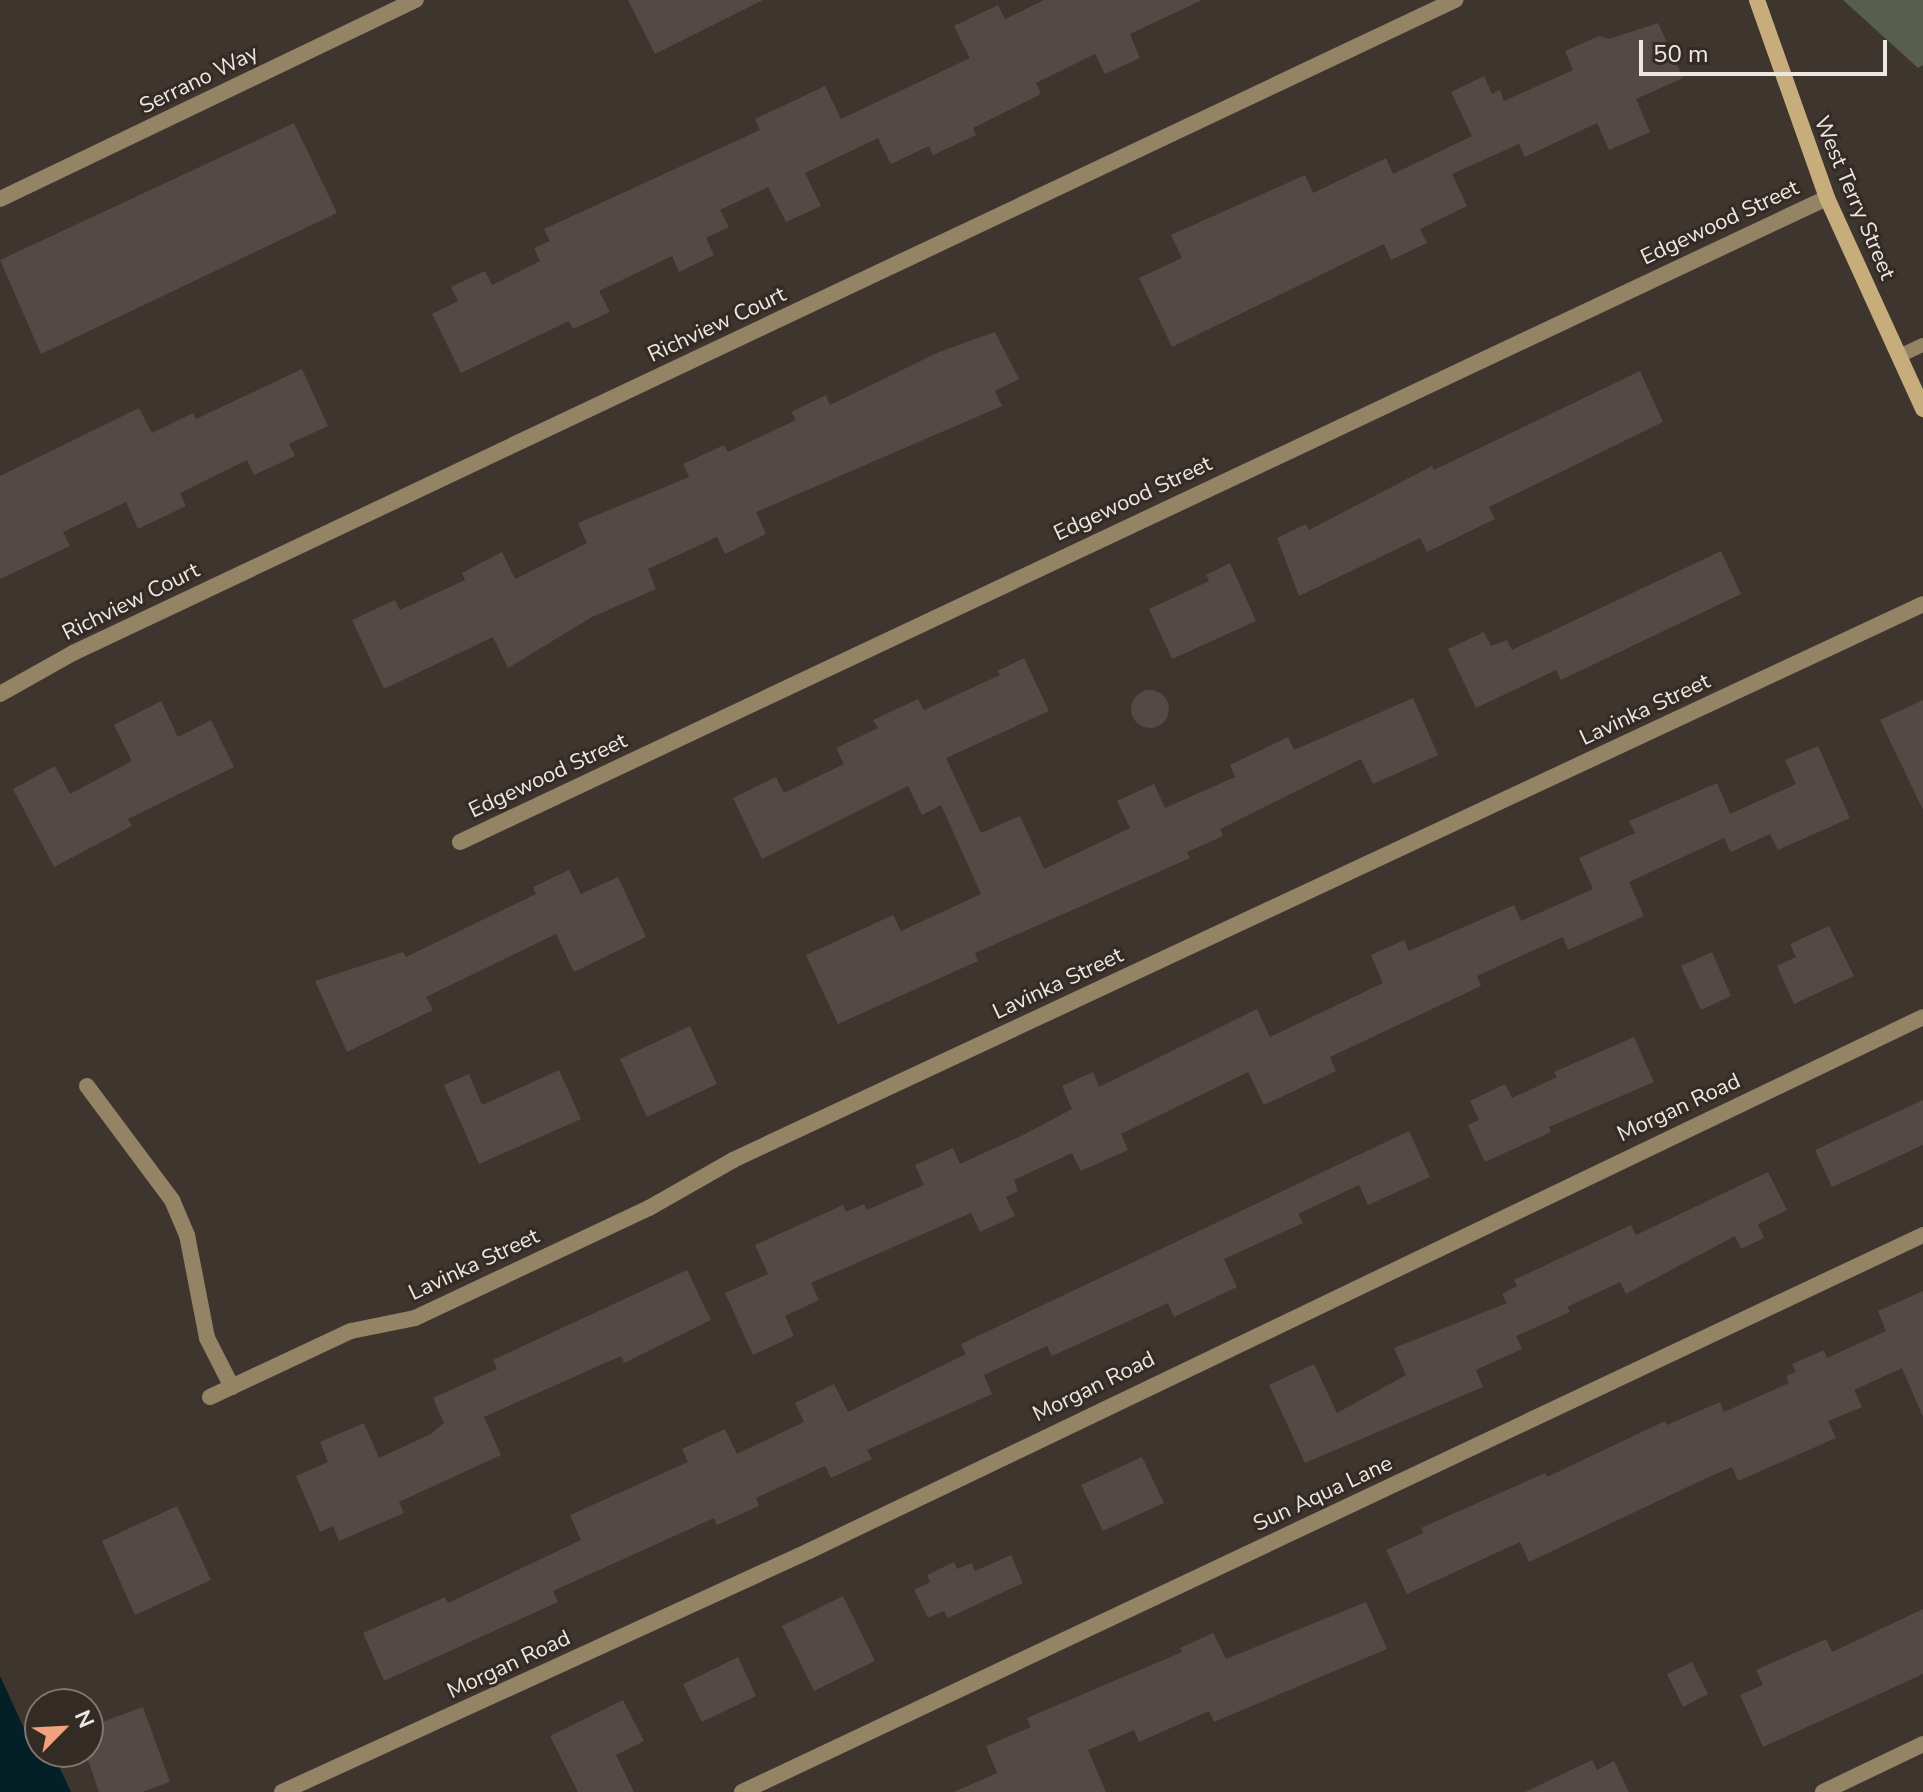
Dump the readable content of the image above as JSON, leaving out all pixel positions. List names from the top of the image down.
{
  "streets": {
    "street": [
      "Serrano Way",
      "West Terry Street",
      "Edgewood Street",
      "Richview Court",
      "Lavinka Street",
      "Morgan Road",
      "Sun Aqua Lane"
    ]
  },
  "crossings": [
    ["West Terry Street", "Edgewood Street"]
  ],
  "scale_bar": "50 m",
  "north": "top right"
}
